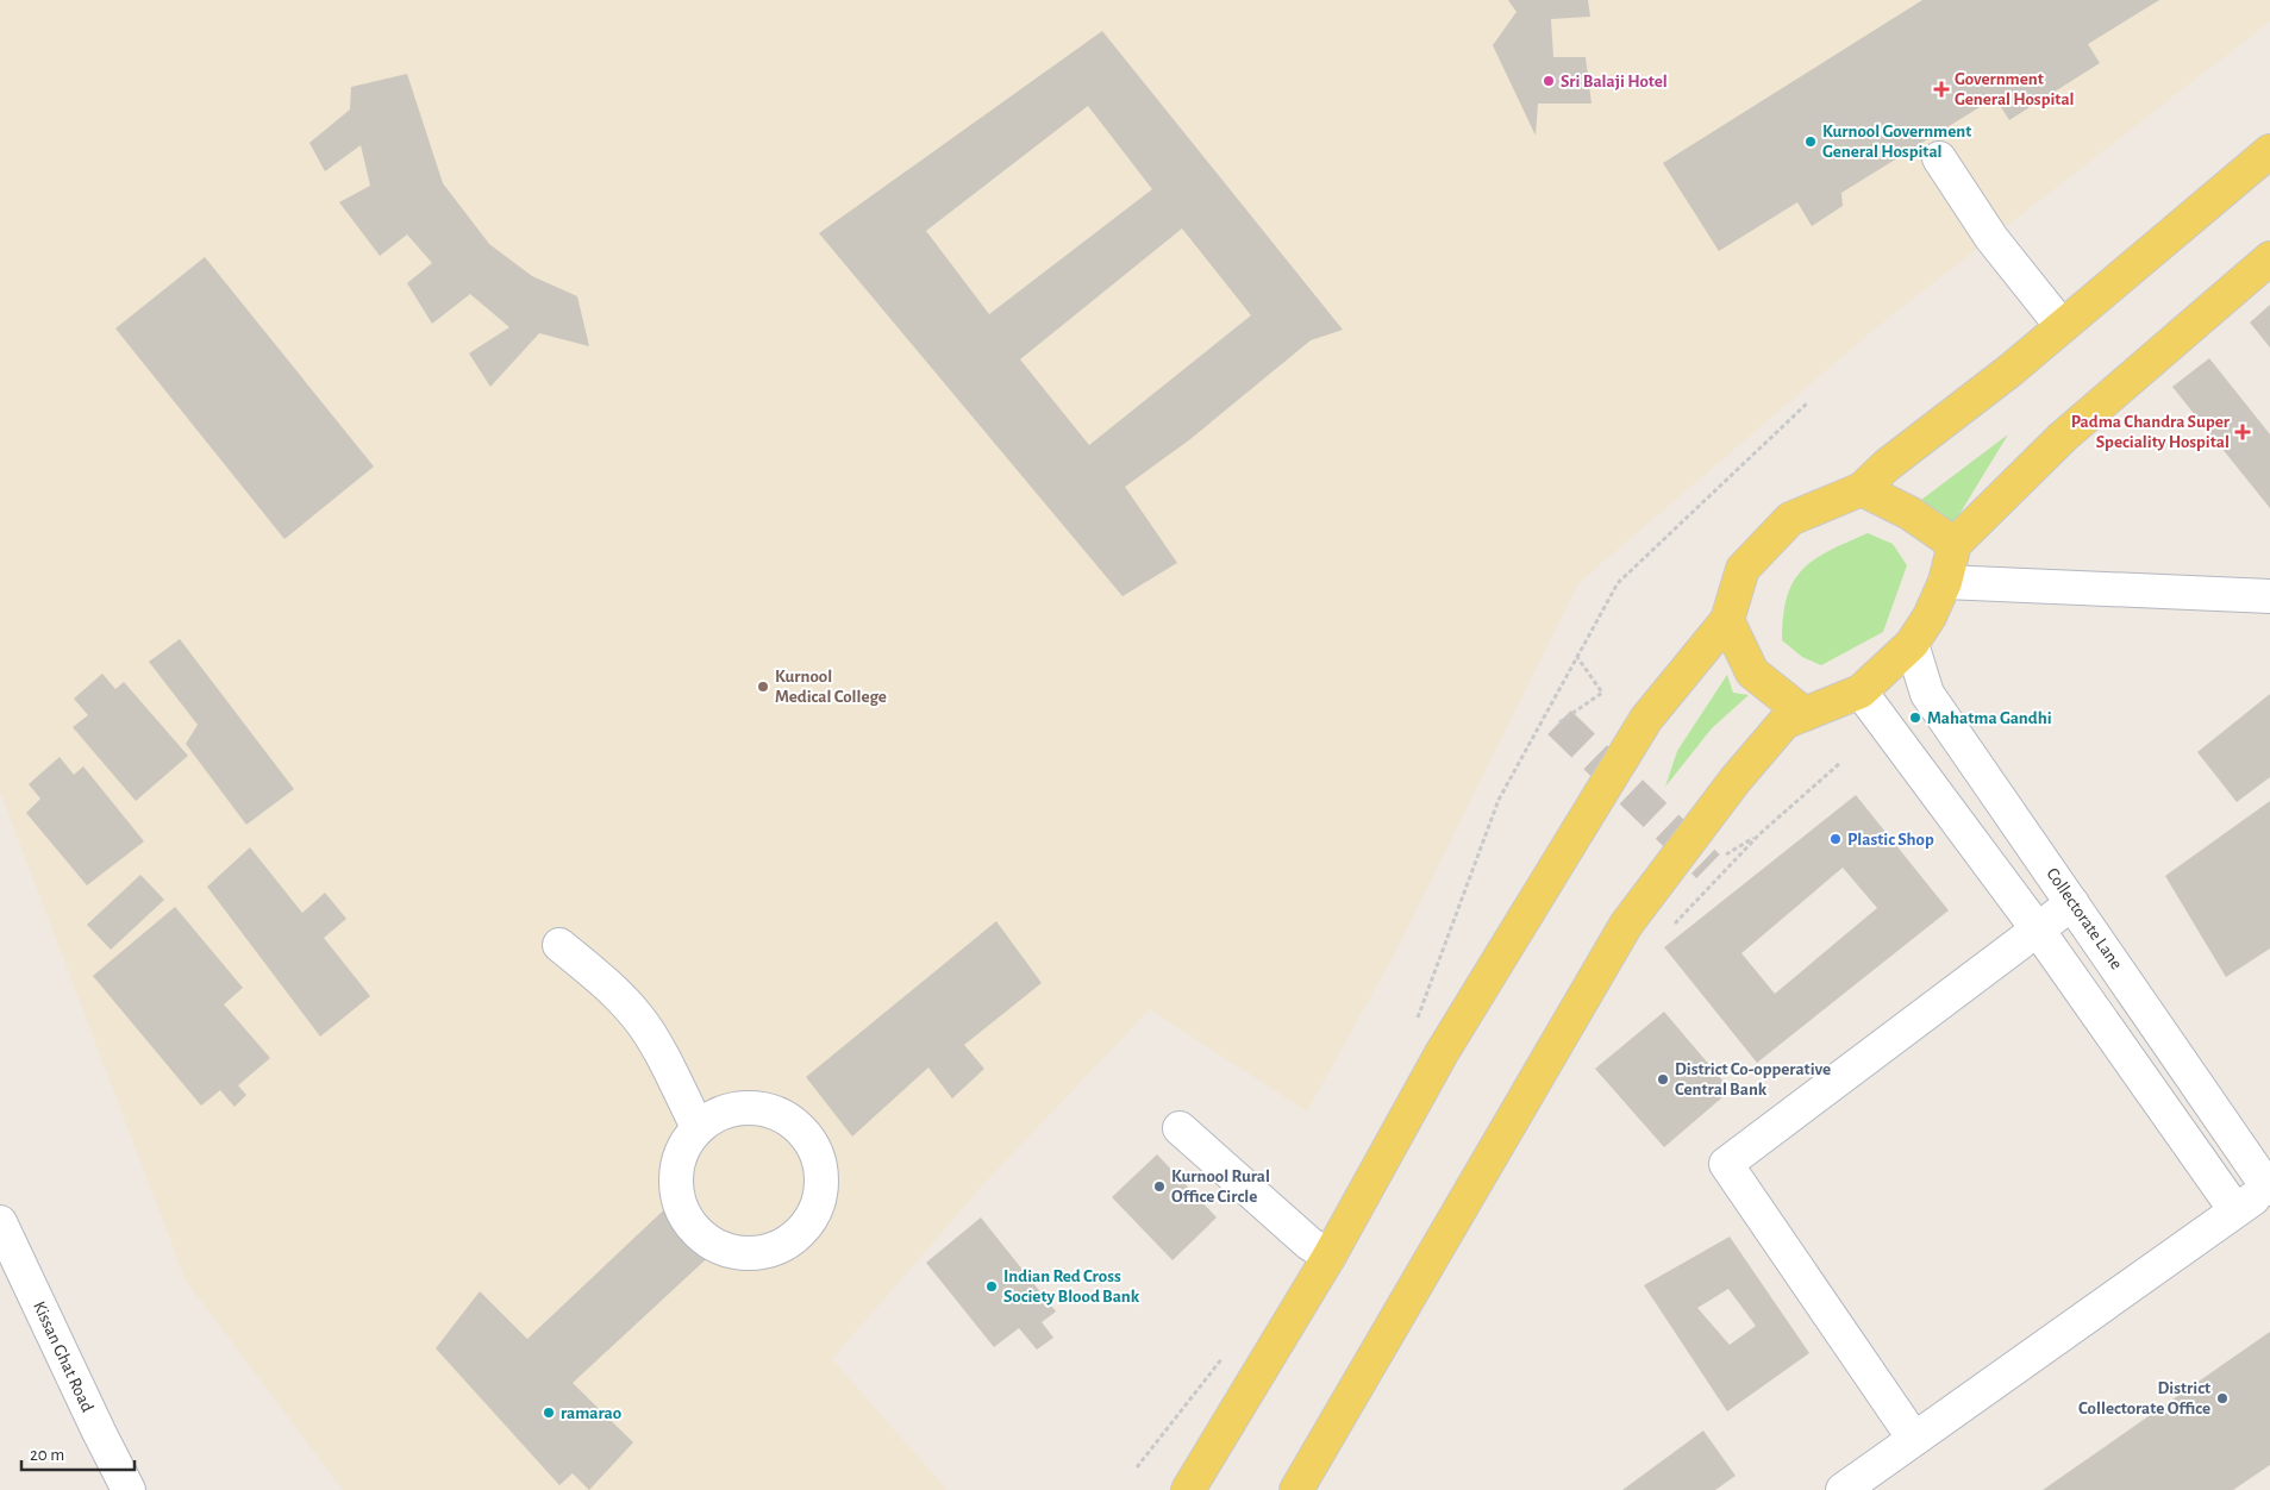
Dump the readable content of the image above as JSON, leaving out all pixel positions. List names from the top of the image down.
{
  "streets": {
    "street": ["Collectorate Lane", "Kissan Ghat Road"]
  },
  "places": {
    "other": [
      "Sri Balaji Hotel",
      "Kurnool Government General Hospital",
      "Kurnool Medical College",
      "Mahatma Gandhi",
      "Plastic Shop",
      "District Co-opperative Central Bank",
      "Kurnool Rural Office Circle",
      "Indian Red Cross Society Blood Bank",
      "District Collectorate Office",
      "ramarao"
    ],
    "health": ["Government General Hospital", "Padma Chandra Super Speciality Hospital"]
  },
  "scale_bar": "20 m"
}
